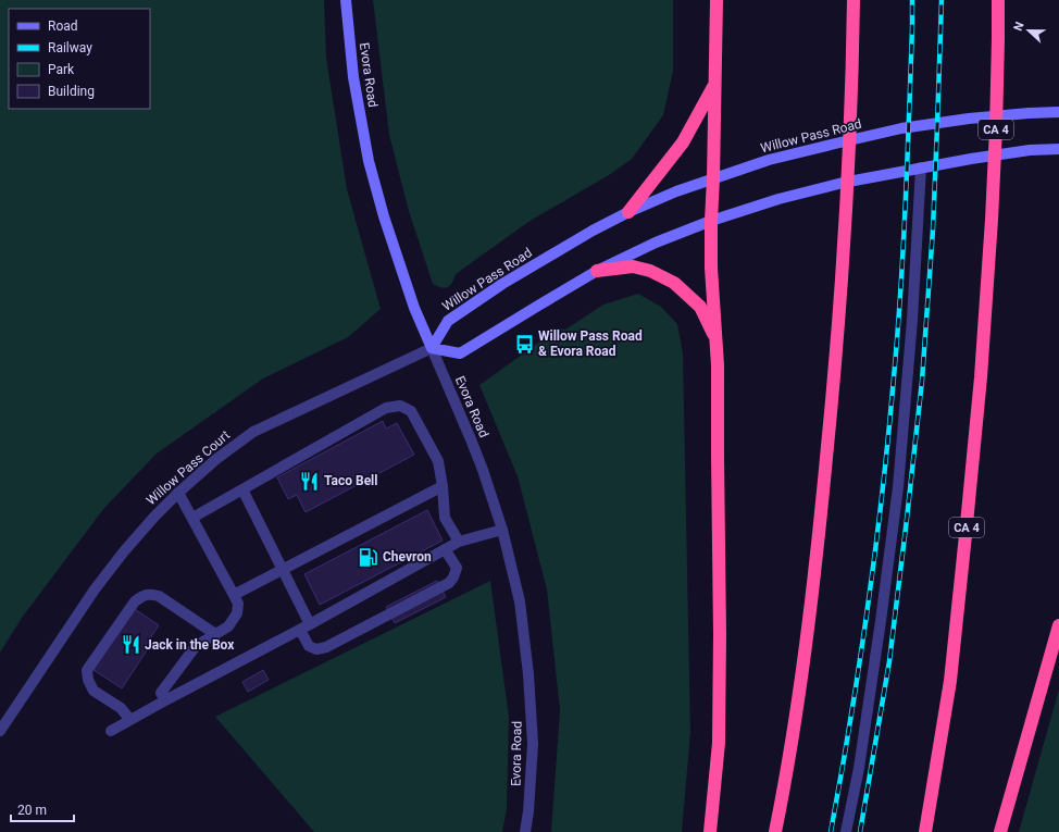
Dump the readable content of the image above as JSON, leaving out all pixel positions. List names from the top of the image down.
{
  "streets": {
    "highway": ["CA 4"],
    "street": ["Evora Road", "Willow Pass Road", "Willow Pass Court"]
  },
  "crossings": [
    ["Evora Road", "Willow Pass Road"],
    ["Evora Road", "Willow Pass Court"],
    ["Willow Pass Road", "Willow Pass Court"]
  ],
  "places": {
    "bus stop": ["Willow Pass Road & Evora Road"],
    "restaurant": ["Taco Bell", "Jack in the Box"],
    "fuel station": ["Chevron"]
  },
  "legend": [
    "Road",
    "Railway",
    "Park",
    "Building"
  ],
  "scale_bar": "20 m",
  "north": "left"
}
